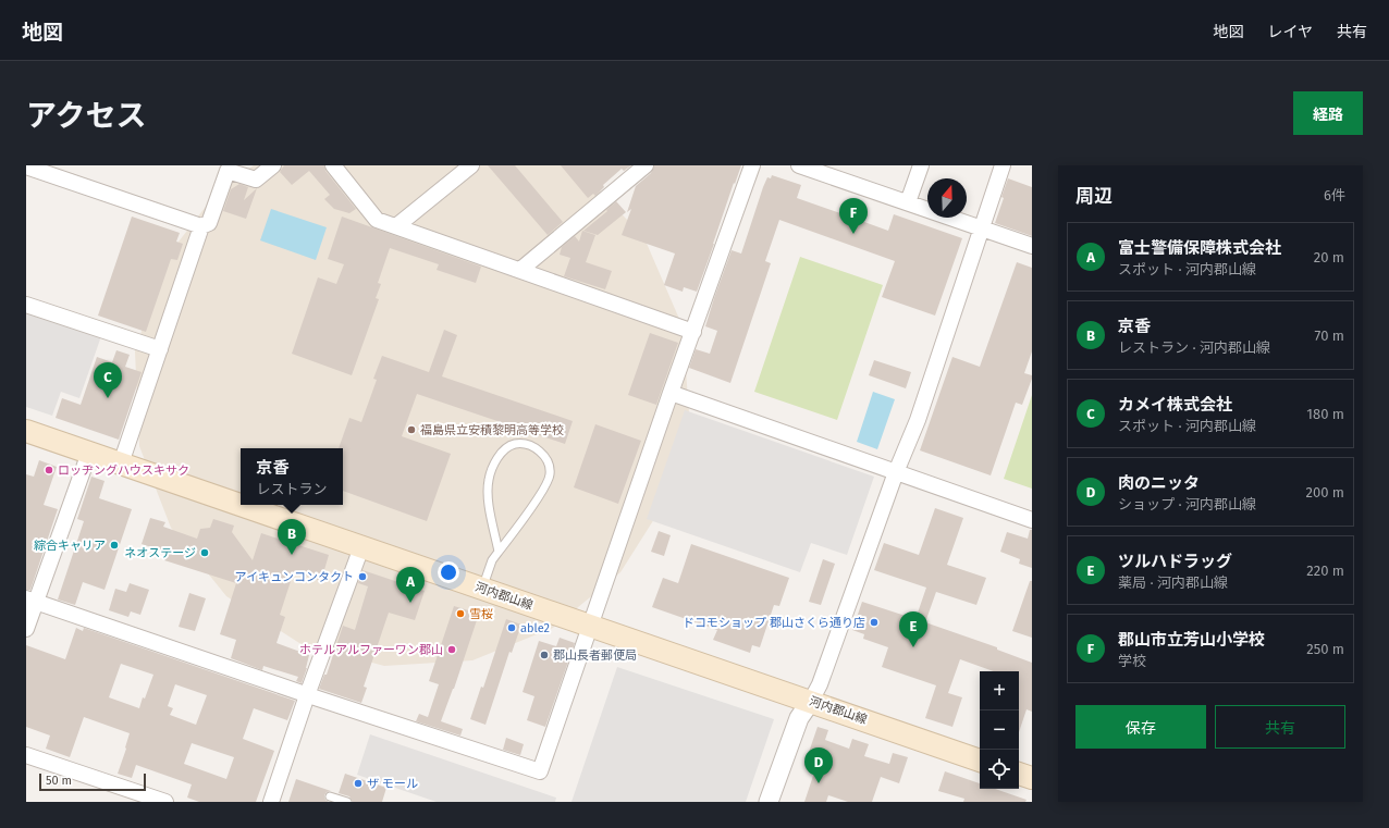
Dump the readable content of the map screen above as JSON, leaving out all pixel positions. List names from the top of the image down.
{
  "streets": {
    "main road": ["河内郡山線"]
  },
  "places": [
    "福島県立安積黎明高等学校",
    "ロッヂングハウスキサク",
    "綜合キャリア",
    "ネオステージ",
    "アイキュンコンタクト",
    "雪桜",
    "ドコモショップ 郡山さくら通り店",
    "able2",
    "ホテルアルファーワン郡山",
    "郡山長者郵便局",
    "ザ モール"
  ],
  "scale_bar": "50 m",
  "north": "top",
  "page": {
    "header": "地図",
    "nav": ["地図", "レイヤ", "共有"],
    "title": "アクセス",
    "buttons": [
      "経路",
      ["保存", "共有"]
    ],
    "heading": ["周辺", "6件"],
    "pins": [
      "F",
      "C",
      "B",
      "A",
      "E",
      "D"
    ],
    "list": [
      {
        "mark": "A",
        "name": "富士警備保障株式会社",
        "note": "スポット · 河内郡山線",
        "value": "20 m"
      },
      {
        "mark": "B",
        "name": "京香",
        "note": "レストラン · 河内郡山線",
        "value": "70 m"
      },
      {
        "mark": "C",
        "name": "カメイ株式会社",
        "note": "スポット · 河内郡山線",
        "value": "180 m"
      },
      {
        "mark": "D",
        "name": "肉のニッタ",
        "note": "ショップ · 河内郡山線",
        "value": "200 m"
      },
      {
        "mark": "E",
        "name": "ツルハドラッグ",
        "note": "薬局 · 河内郡山線",
        "value": "220 m"
      },
      {
        "mark": "F",
        "name": "郡山市立芳山小学校",
        "note": "学校",
        "value": "250 m"
      }
    ],
    "popup": ["京香", "レストラン"],
    "map_buttons": ["+", "−"],
    "scale": "50 m"
  }
}
